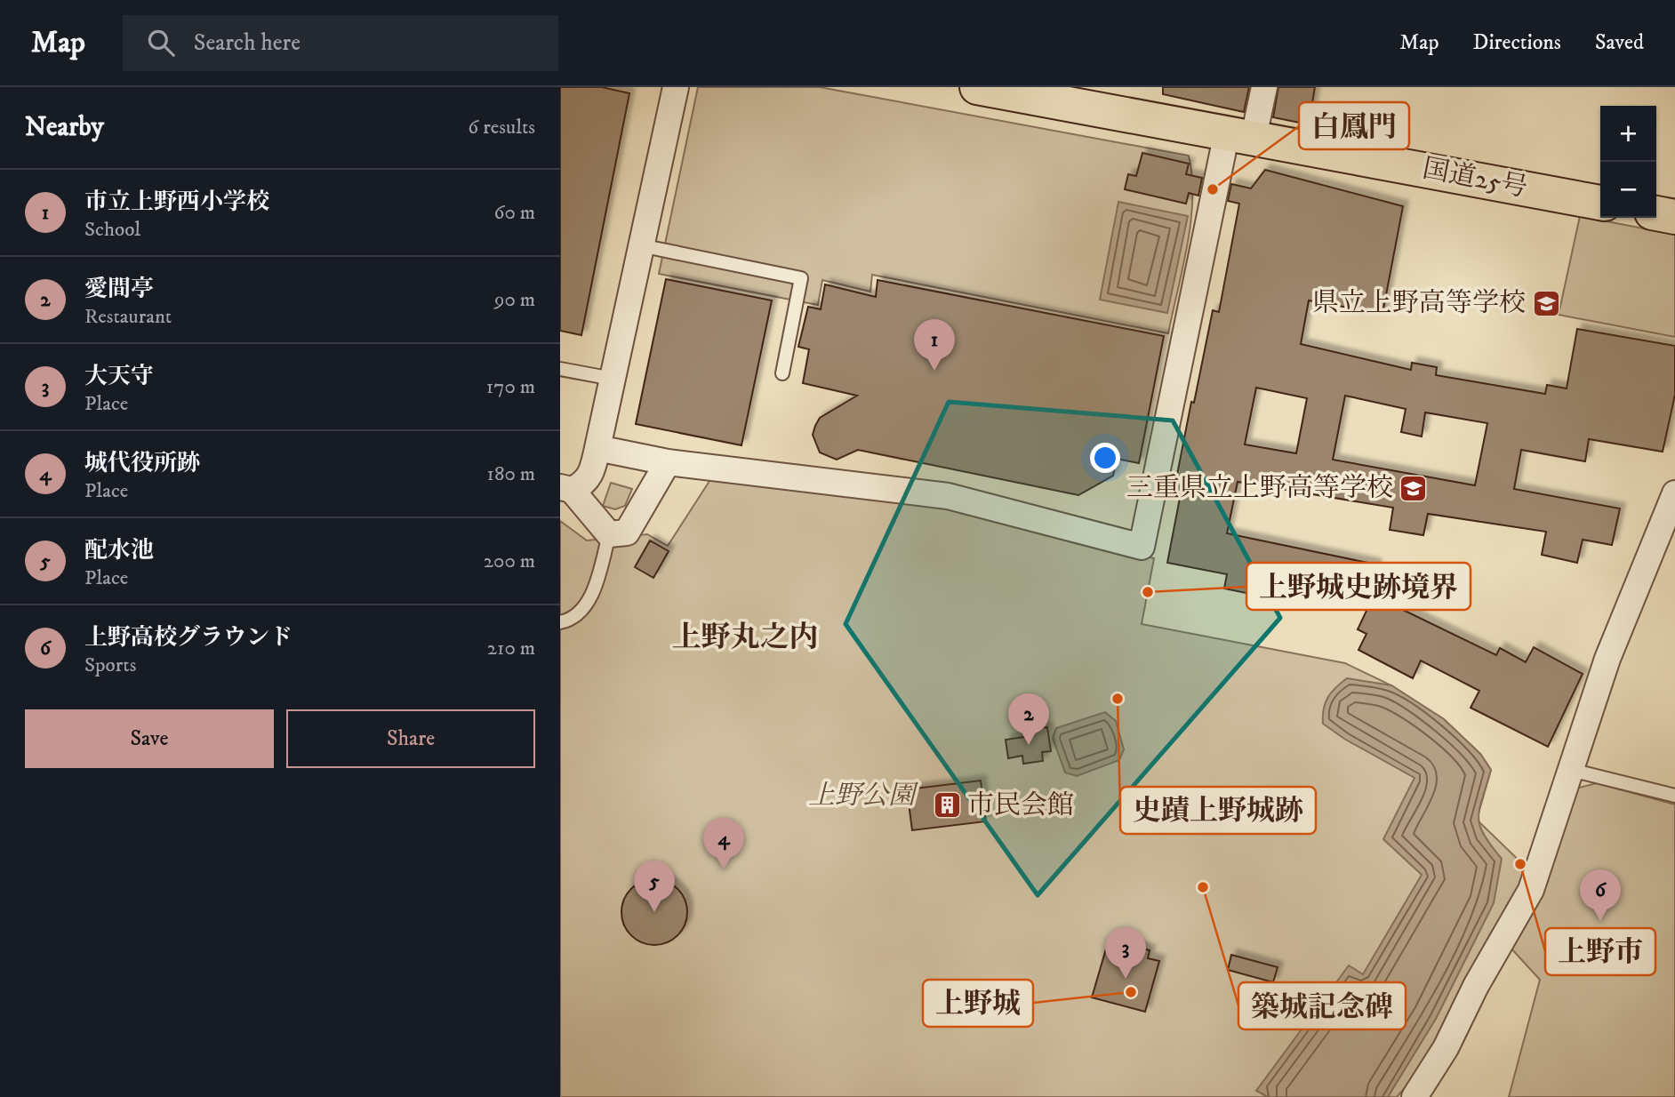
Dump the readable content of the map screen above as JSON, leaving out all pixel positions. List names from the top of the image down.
{
  "streets": {
    "highway": ["国道25号"]
  },
  "districts": ["上野丸之内"],
  "parks": ["上野公園"],
  "places": {
    "other": [
      "白鳳門",
      "上野城史跡境界",
      "史蹟上野城跡",
      "上野市",
      "築城記念碑",
      "上野城"
    ],
    "school or university": ["県立上野高等学校", "三重県立上野高等学校"],
    "building": ["市民会館"]
  },
  "page": {
    "header": "Map",
    "search": "Search here",
    "nav": ["Map", "Directions", "Saved"],
    "heading": ["Nearby", "6 results"],
    "map_buttons": ["+", "−"],
    "list": [
      {
        "mark": "1",
        "name": "市立上野西小学校",
        "note": "School",
        "value": "60 m"
      },
      {
        "mark": "2",
        "name": "愛間亭",
        "note": "Restaurant",
        "value": "90 m"
      },
      {
        "mark": "3",
        "name": "大天守",
        "note": "Place",
        "value": "170 m"
      },
      {
        "mark": "4",
        "name": "城代役所跡",
        "note": "Place",
        "value": "180 m"
      },
      {
        "mark": "5",
        "name": "配水池",
        "note": "Place",
        "value": "200 m"
      },
      {
        "mark": "6",
        "name": "上野高校グラウンド",
        "note": "Sports",
        "value": "210 m"
      }
    ],
    "pins": [
      "1",
      "2",
      "4",
      "5",
      "6",
      "3"
    ],
    "buttons": ["Save", "Share"]
  }
}
